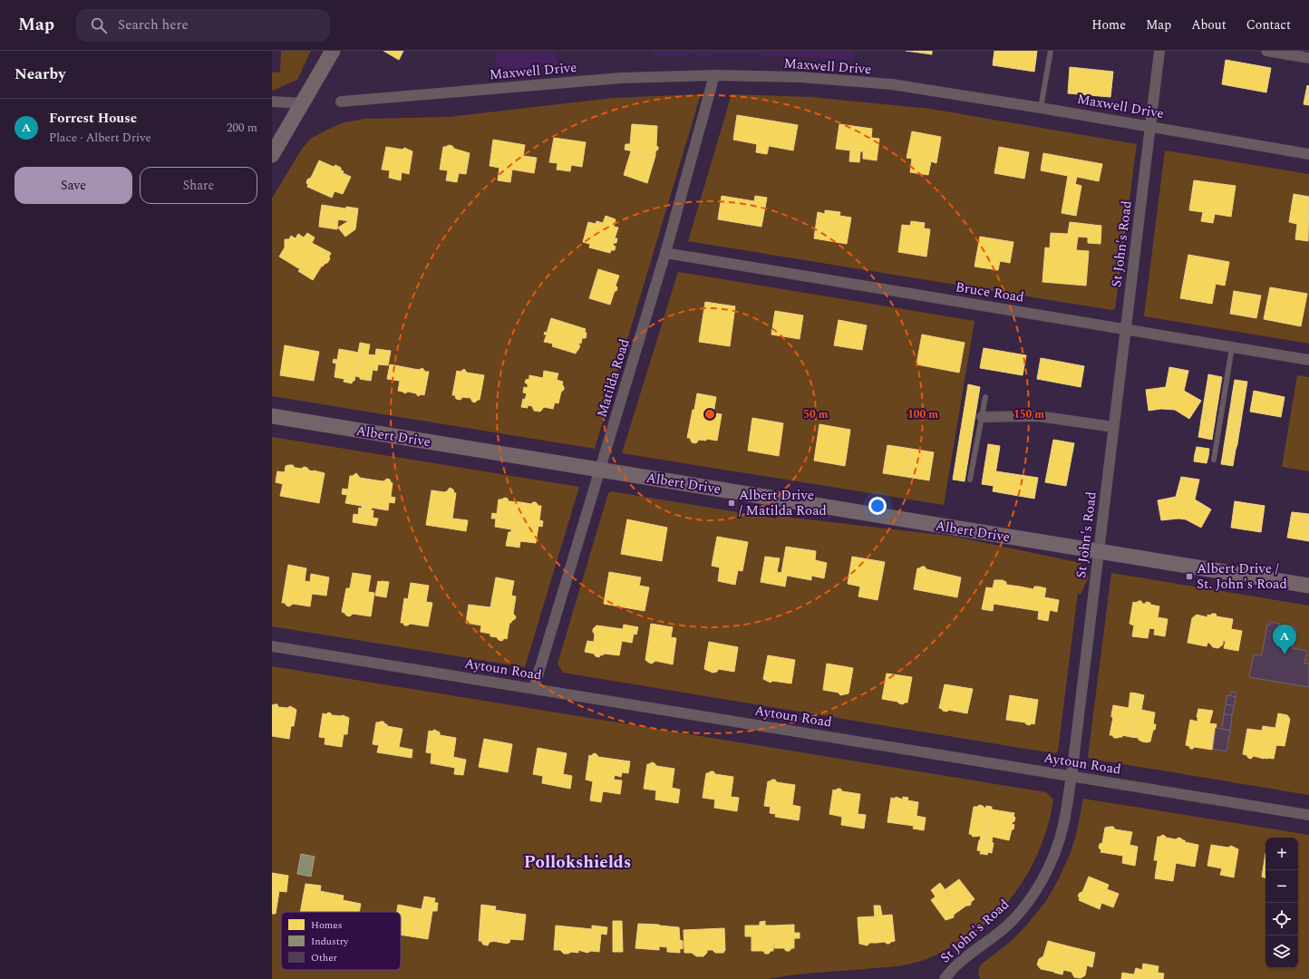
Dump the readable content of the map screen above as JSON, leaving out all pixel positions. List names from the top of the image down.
{
  "streets": {
    "street": [
      "Maxwell Drive",
      "St John's Road",
      "Bruce Road",
      "Matilda Road",
      "Albert Drive",
      "Aytoun Road"
    ]
  },
  "crossings": [
    ["Maxwell Drive", "St John's Road"],
    ["Maxwell Drive", "Matilda Road"],
    ["St John's Road", "Bruce Road"],
    ["St John's Road", "Albert Drive"],
    ["St John's Road", "Aytoun Road"],
    ["Bruce Road", "Matilda Road"],
    ["Matilda Road", "Albert Drive"],
    ["Matilda Road", "Aytoun Road"]
  ],
  "districts": ["Pollokshields"],
  "places": {
    "transit": ["Albert Drive / Matilda Road", "Albert Drive / St. John's Road"]
  },
  "legend": ["Homes", "Industry", "Other"],
  "page": {
    "header": "Map",
    "search": "Search here",
    "nav": [
      "Home",
      "Map",
      "About",
      "Contact"
    ],
    "heading": "Nearby",
    "list": [
      {
        "mark": "A",
        "name": "Forrest House",
        "note": "Place · Albert Drive",
        "value": "200 m"
      }
    ],
    "buttons": ["Save", "Share"],
    "pins": "A",
    "map_buttons": ["+", "−"]
  },
  "rings": ["50 m", "100 m", "150 m"]
}
